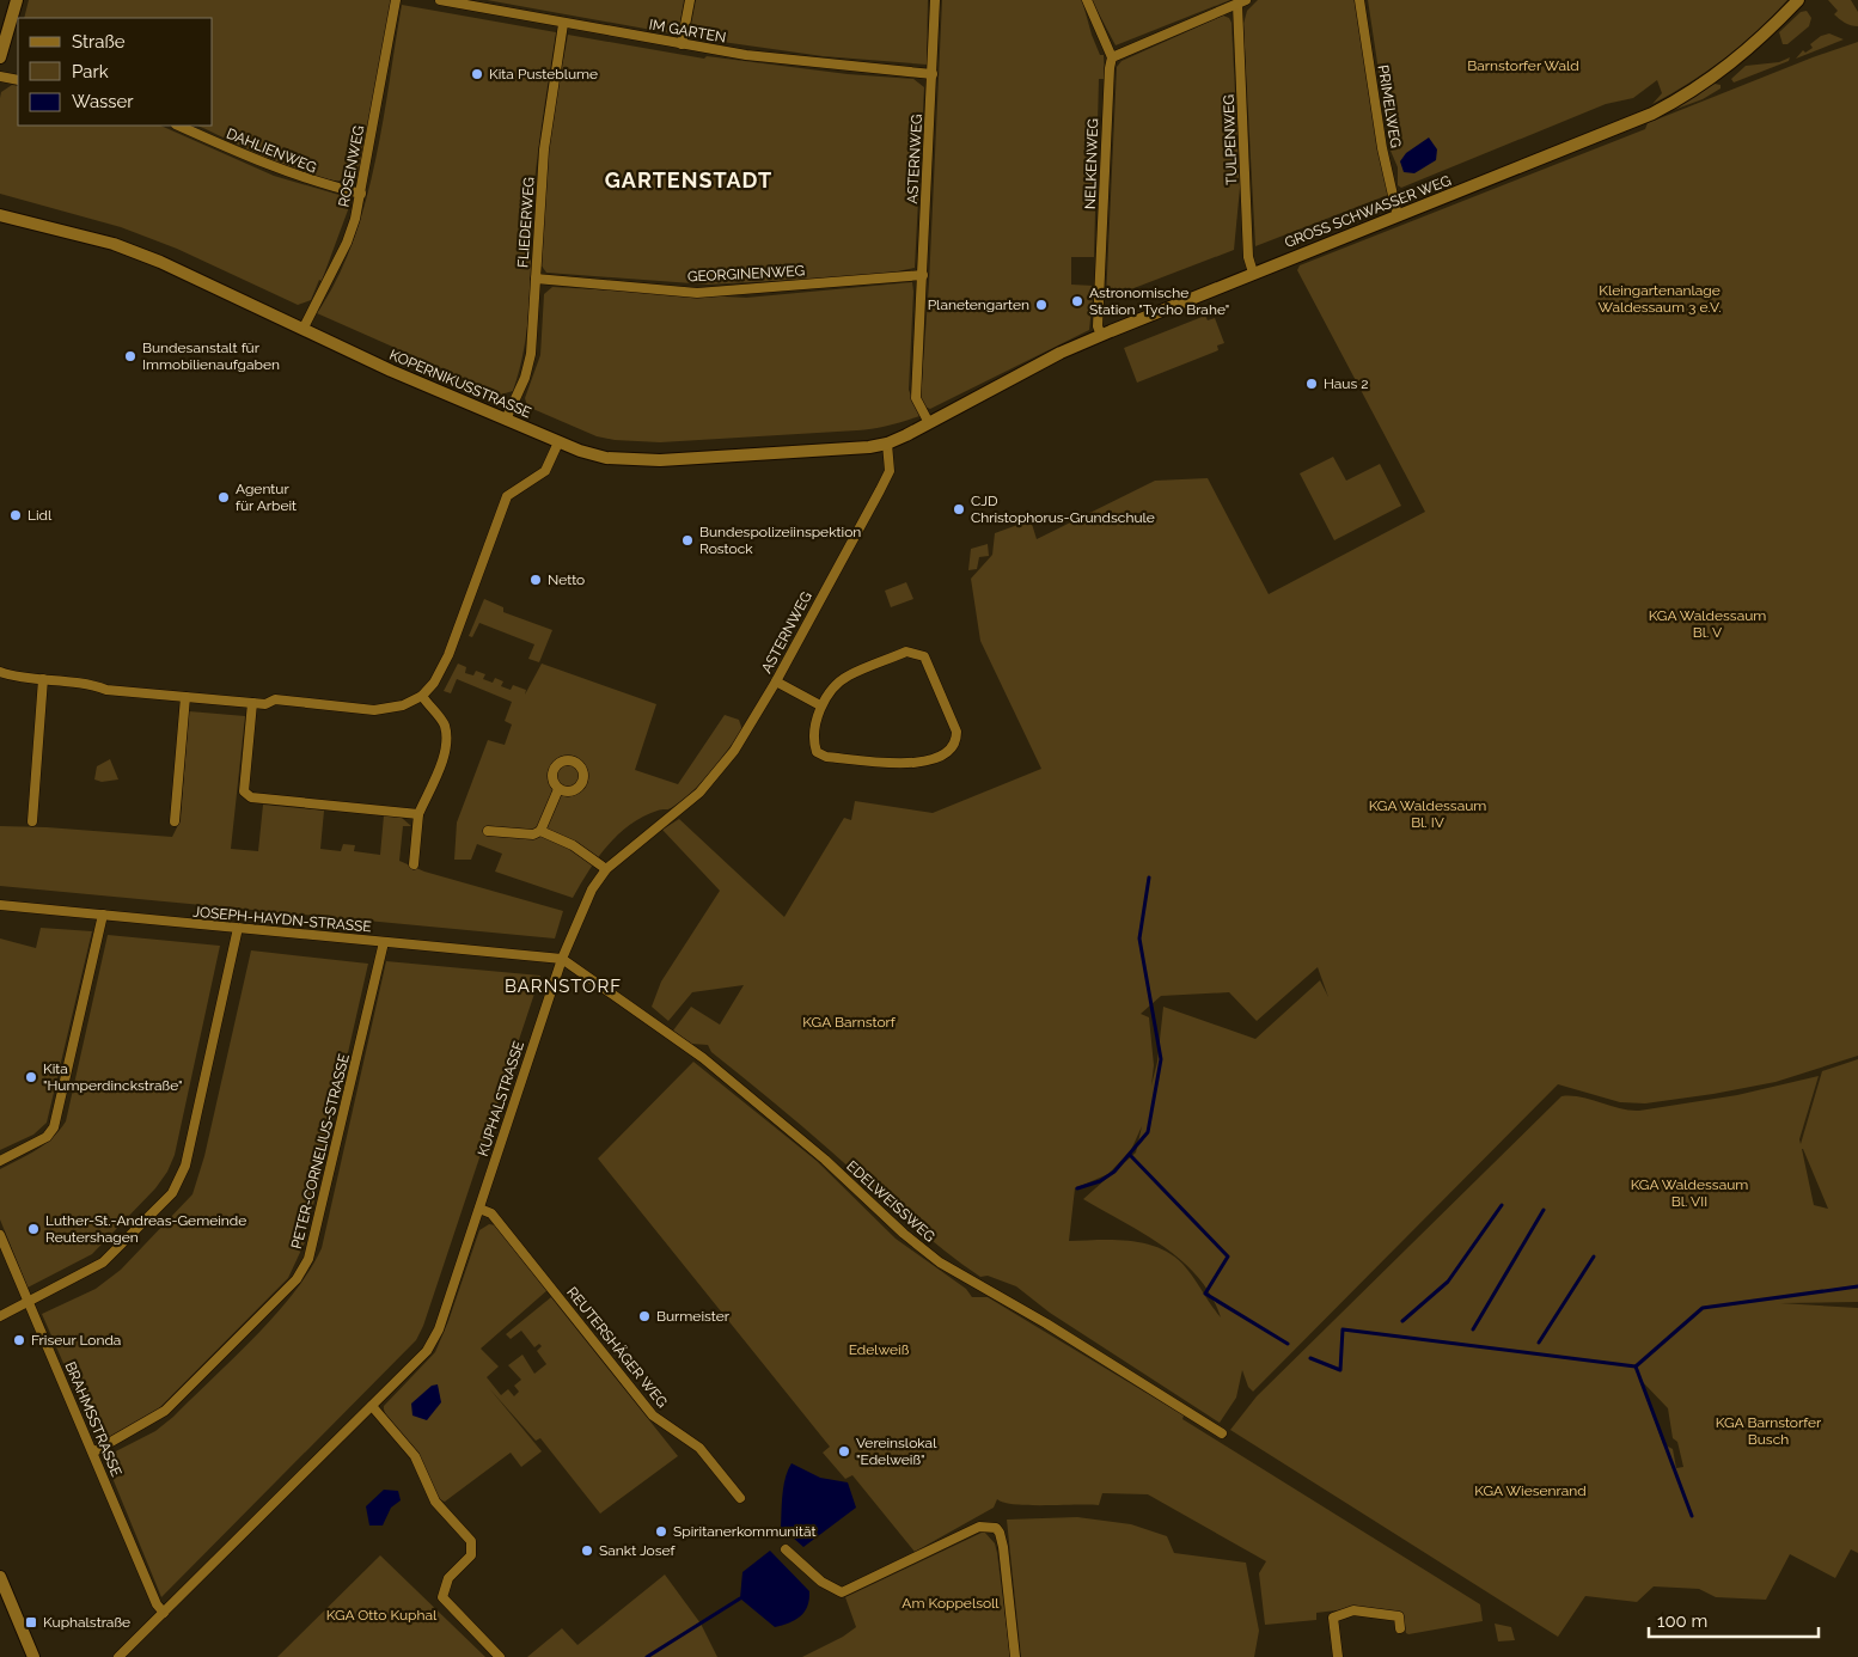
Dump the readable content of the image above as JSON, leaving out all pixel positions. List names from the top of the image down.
{
  "streets": {
    "street": [
      "IM GARTEN",
      "PRIMELWEG",
      "TULPENWEG",
      "DAHLIENWEG",
      "ASTERNWEG",
      "NELKENWEG",
      "ROSENWEG",
      "GROSS SCHWASSER WEG",
      "FLIEDERWEG",
      "GEORGINENWEG",
      "KOPERNIKUSSTRASSE",
      "JOSEPH-HAYDN-STRASSE",
      "KUPHALSTRASSE",
      "PETER-CORNELIUS-STRASSE",
      "EDELWEISSWEG",
      "REUTERSHÄGER WEG",
      "BRAHMSSTRASSE"
    ]
  },
  "crossings": [
    ["IM GARTEN", "ASTERNWEG"],
    ["IM GARTEN", "FLIEDERWEG"],
    ["PRIMELWEG", "GROSS SCHWASSER WEG"],
    ["TULPENWEG", "GROSS SCHWASSER WEG"],
    ["DAHLIENWEG", "ROSENWEG"],
    ["ASTERNWEG", "GROSS SCHWASSER WEG"],
    ["ASTERNWEG", "GEORGINENWEG"],
    ["ASTERNWEG", "KOPERNIKUSSTRASSE"],
    ["ASTERNWEG", "KUPHALSTRASSE"],
    ["NELKENWEG", "GROSS SCHWASSER WEG"],
    ["ROSENWEG", "KOPERNIKUSSTRASSE"],
    ["GROSS SCHWASSER WEG", "KOPERNIKUSSTRASSE"],
    ["FLIEDERWEG", "GEORGINENWEG"],
    ["FLIEDERWEG", "KOPERNIKUSSTRASSE"],
    ["JOSEPH-HAYDN-STRASSE", "KUPHALSTRASSE"],
    ["JOSEPH-HAYDN-STRASSE", "PETER-CORNELIUS-STRASSE"],
    ["JOSEPH-HAYDN-STRASSE", "EDELWEISSWEG"],
    ["KUPHALSTRASSE", "EDELWEISSWEG"],
    ["KUPHALSTRASSE", "REUTERSHÄGER WEG"],
    ["KUPHALSTRASSE", "BRAHMSSTRASSE"],
    ["PETER-CORNELIUS-STRASSE", "BRAHMSSTRASSE"]
  ],
  "districts": ["GARTENSTADT", "BARNSTORF"],
  "parks": [
    "Barnstorfer Wald",
    "Kleingartenanlage Waldessaum 3 e.V.",
    "KGA Waldessaum Bl. V",
    "KGA Waldessaum Bl. IV",
    "KGA Barnstorf",
    "KGA Waldessaum Bl. VII",
    "Edelweiß",
    "KGA Barnstorfer Busch",
    "KGA Wiesenrand",
    "Am Koppelsoll",
    "KGA Otto Kuphal"
  ],
  "places": {
    "other": [
      "Kita Pusteblume",
      "Astronomische Station \"Tycho Brahe\"",
      "Planetengarten",
      "Bundesanstalt für Immobilienaufgaben",
      "Haus 2",
      "Agentur für Arbeit",
      "CJD Christophorus-Grundschule",
      "Lidl",
      "Bundespolizeiinspektion Rostock",
      "Netto",
      "Kita \"Humperdinckstraße\"",
      "Luther-St.-Andreas-Gemeinde Reutershagen",
      "Burmeister",
      "Friseur Londa",
      "Vereinslokal \"Edelweiß\"",
      "Spiritanerkommunität",
      "Sankt Josef"
    ],
    "transit": ["Kuphalstraße"]
  },
  "legend": ["Straße", "Park", "Wasser"],
  "scale_bar": "100 m"
}
